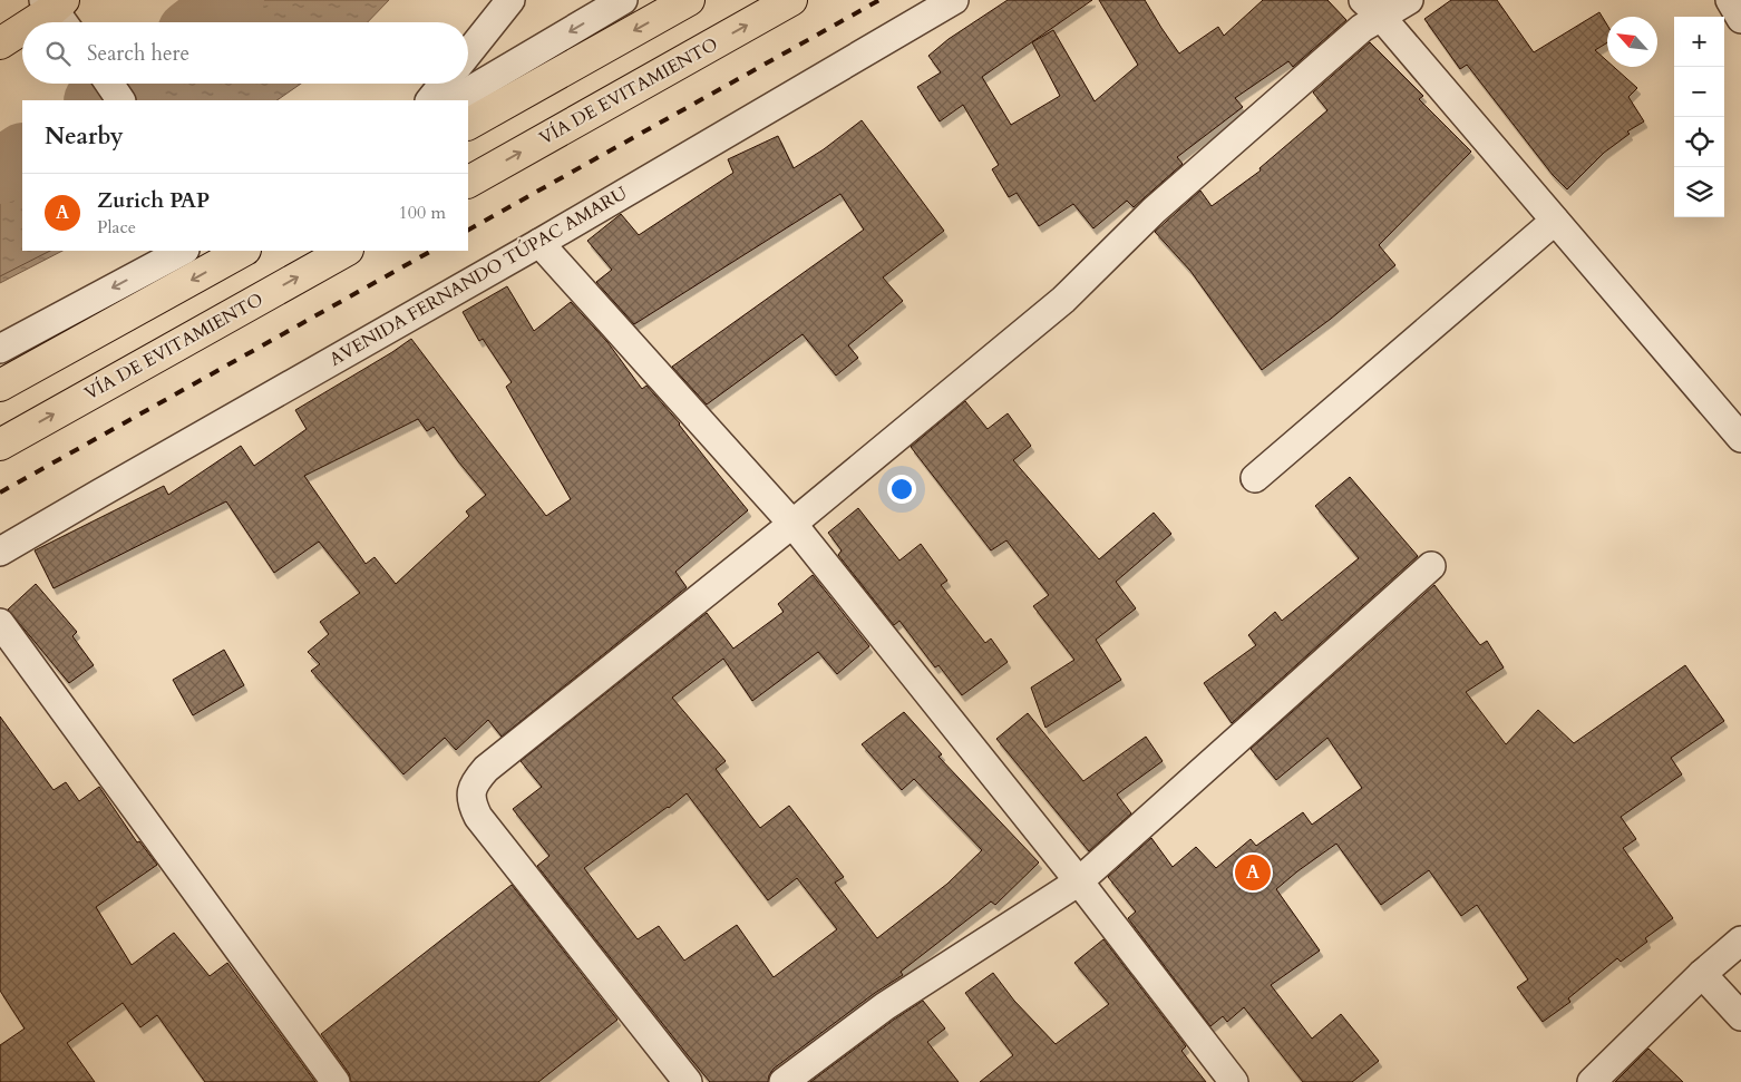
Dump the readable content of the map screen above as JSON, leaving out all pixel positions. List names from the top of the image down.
{
  "streets": {
    "main road": ["VÍA DE EVITAMIENTO"],
    "street": ["AVENIDA FERNANDO TÚPAC AMARU"]
  },
  "north": "top left",
  "page": {
    "map_buttons": ["+", "−"],
    "search": "Search here",
    "heading": "Nearby",
    "list": [
      {
        "mark": "A",
        "name": "Zurich PAP",
        "note": "Place",
        "value": "100 m"
      }
    ],
    "pins": "A"
  }
}
